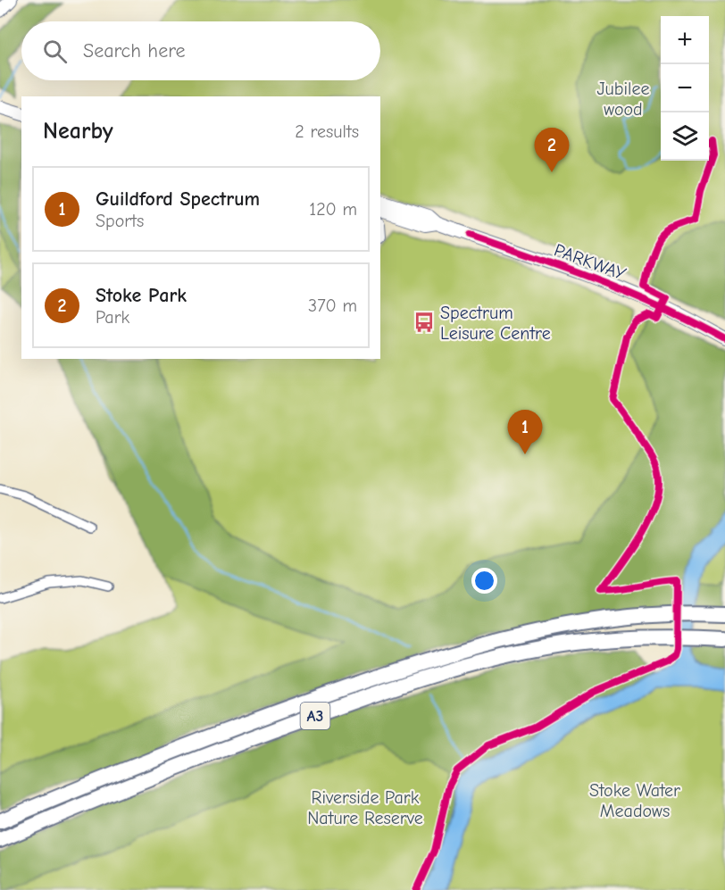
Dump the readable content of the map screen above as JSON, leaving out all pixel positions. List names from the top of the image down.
{
  "streets": {
    "highway": ["A3"],
    "main road": ["PARKWAY"]
  },
  "parks": ["Jubilee wood", "Stoke Water Meadows", "Riverside Park Nature Reserve"],
  "places": {
    "bus stop": ["Spectrum Leisure Centre"]
  },
  "page": {
    "map_buttons": ["+", "−"],
    "search": "Search here",
    "heading": ["Nearby", "2 results"],
    "pins": ["2", "1"],
    "list": [
      {
        "mark": "1",
        "name": "Guildford Spectrum",
        "note": "Sports",
        "value": "120 m"
      },
      {
        "mark": "2",
        "name": "Stoke Park",
        "note": "Park",
        "value": "370 m"
      }
    ]
  }
}
